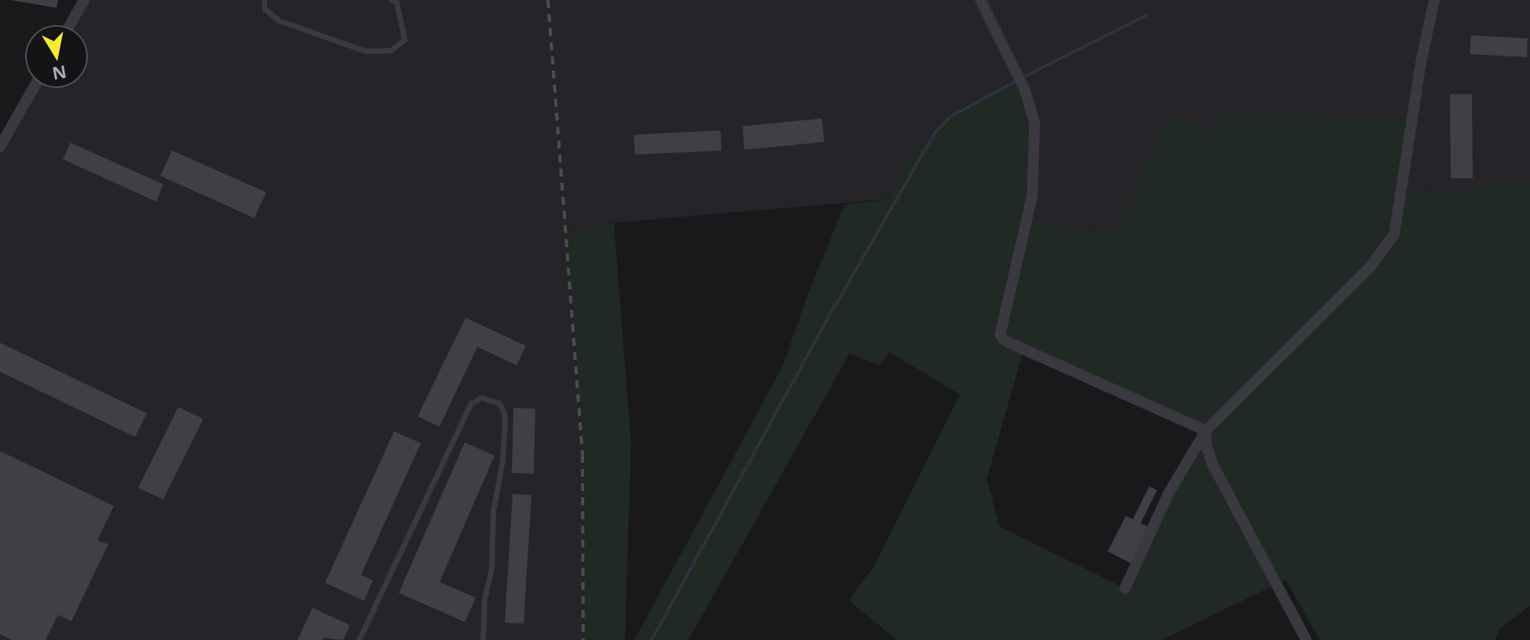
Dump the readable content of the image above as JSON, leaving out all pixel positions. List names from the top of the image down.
{
  "north": "bottom"
}
